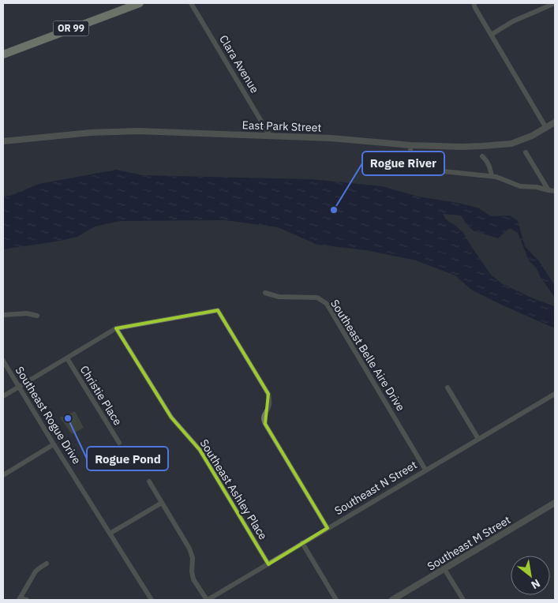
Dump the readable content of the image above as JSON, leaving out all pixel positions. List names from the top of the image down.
{
  "streets": {
    "main road": ["OR 99"],
    "street": [
      "Clara Avenue",
      "East Park Street",
      "Southeast Belle Aire Drive",
      "Christie Place",
      "Southeast Rogue Drive",
      "Southeast N Street",
      "Southeast Ashley Place",
      "Southeast M Street"
    ]
  },
  "crossings": [
    ["Clara Avenue", "East Park Street"],
    ["Southeast Belle Aire Drive", "Southeast N Street"],
    ["Southeast N Street", "Southeast Ashley Place"]
  ],
  "places": ["Rogue River", "Rogue Pond"],
  "north": "bottom right"
}
